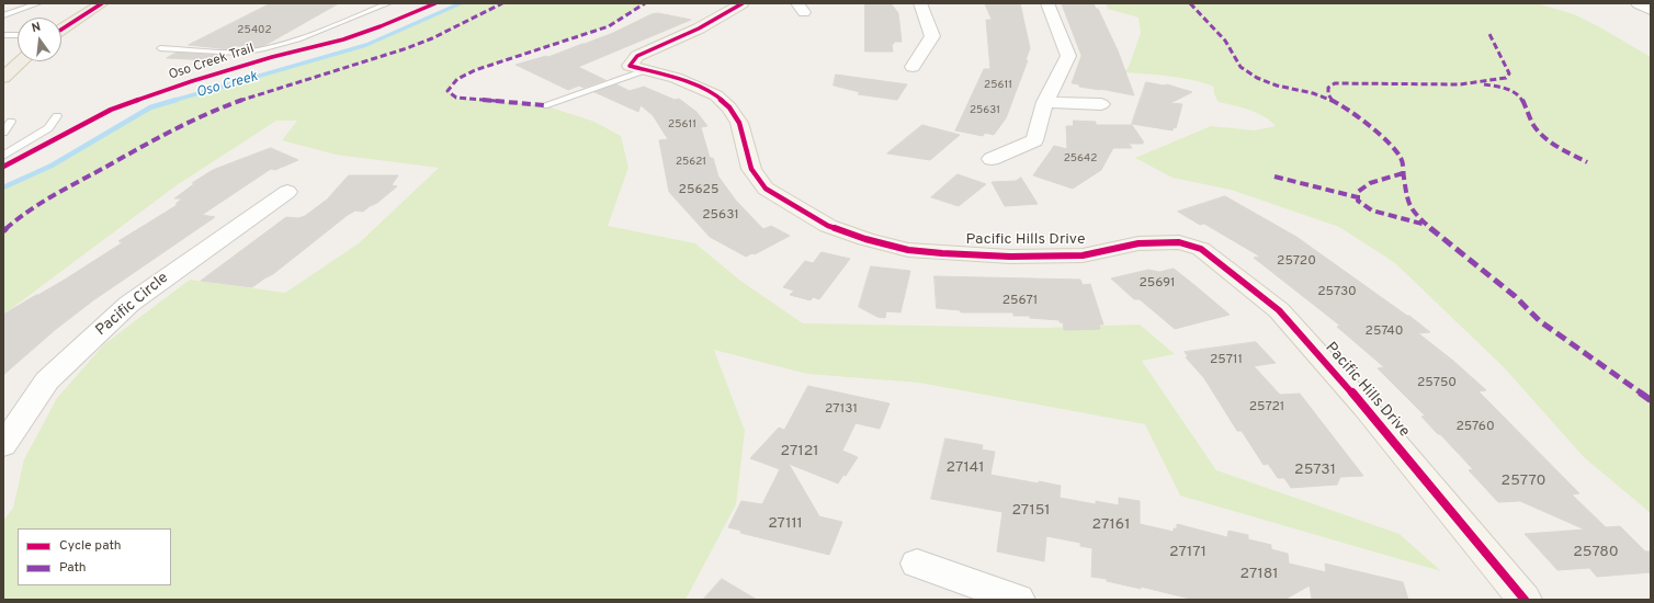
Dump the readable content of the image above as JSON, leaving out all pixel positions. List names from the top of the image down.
{
  "streets": {
    "street": ["Pacific Hills Drive", "Pacific Circle"],
    "cycle path": ["Oso Creek Trail"]
  },
  "water": ["Oso Creek"],
  "house_numbers": [
    "25402",
    "25611",
    "25631",
    "25611",
    "25642",
    "25621",
    "25625",
    "25631",
    "25720",
    "25691",
    "25730",
    "25671",
    "25740",
    "25711",
    "25750",
    "25721",
    "27131",
    "25760",
    "27121",
    "27141",
    "25731",
    "25770",
    "27151",
    "27111",
    "27161",
    "27171",
    "25780",
    "27181"
  ],
  "legend": ["Cycle path", "Path"],
  "north": "top"
}
